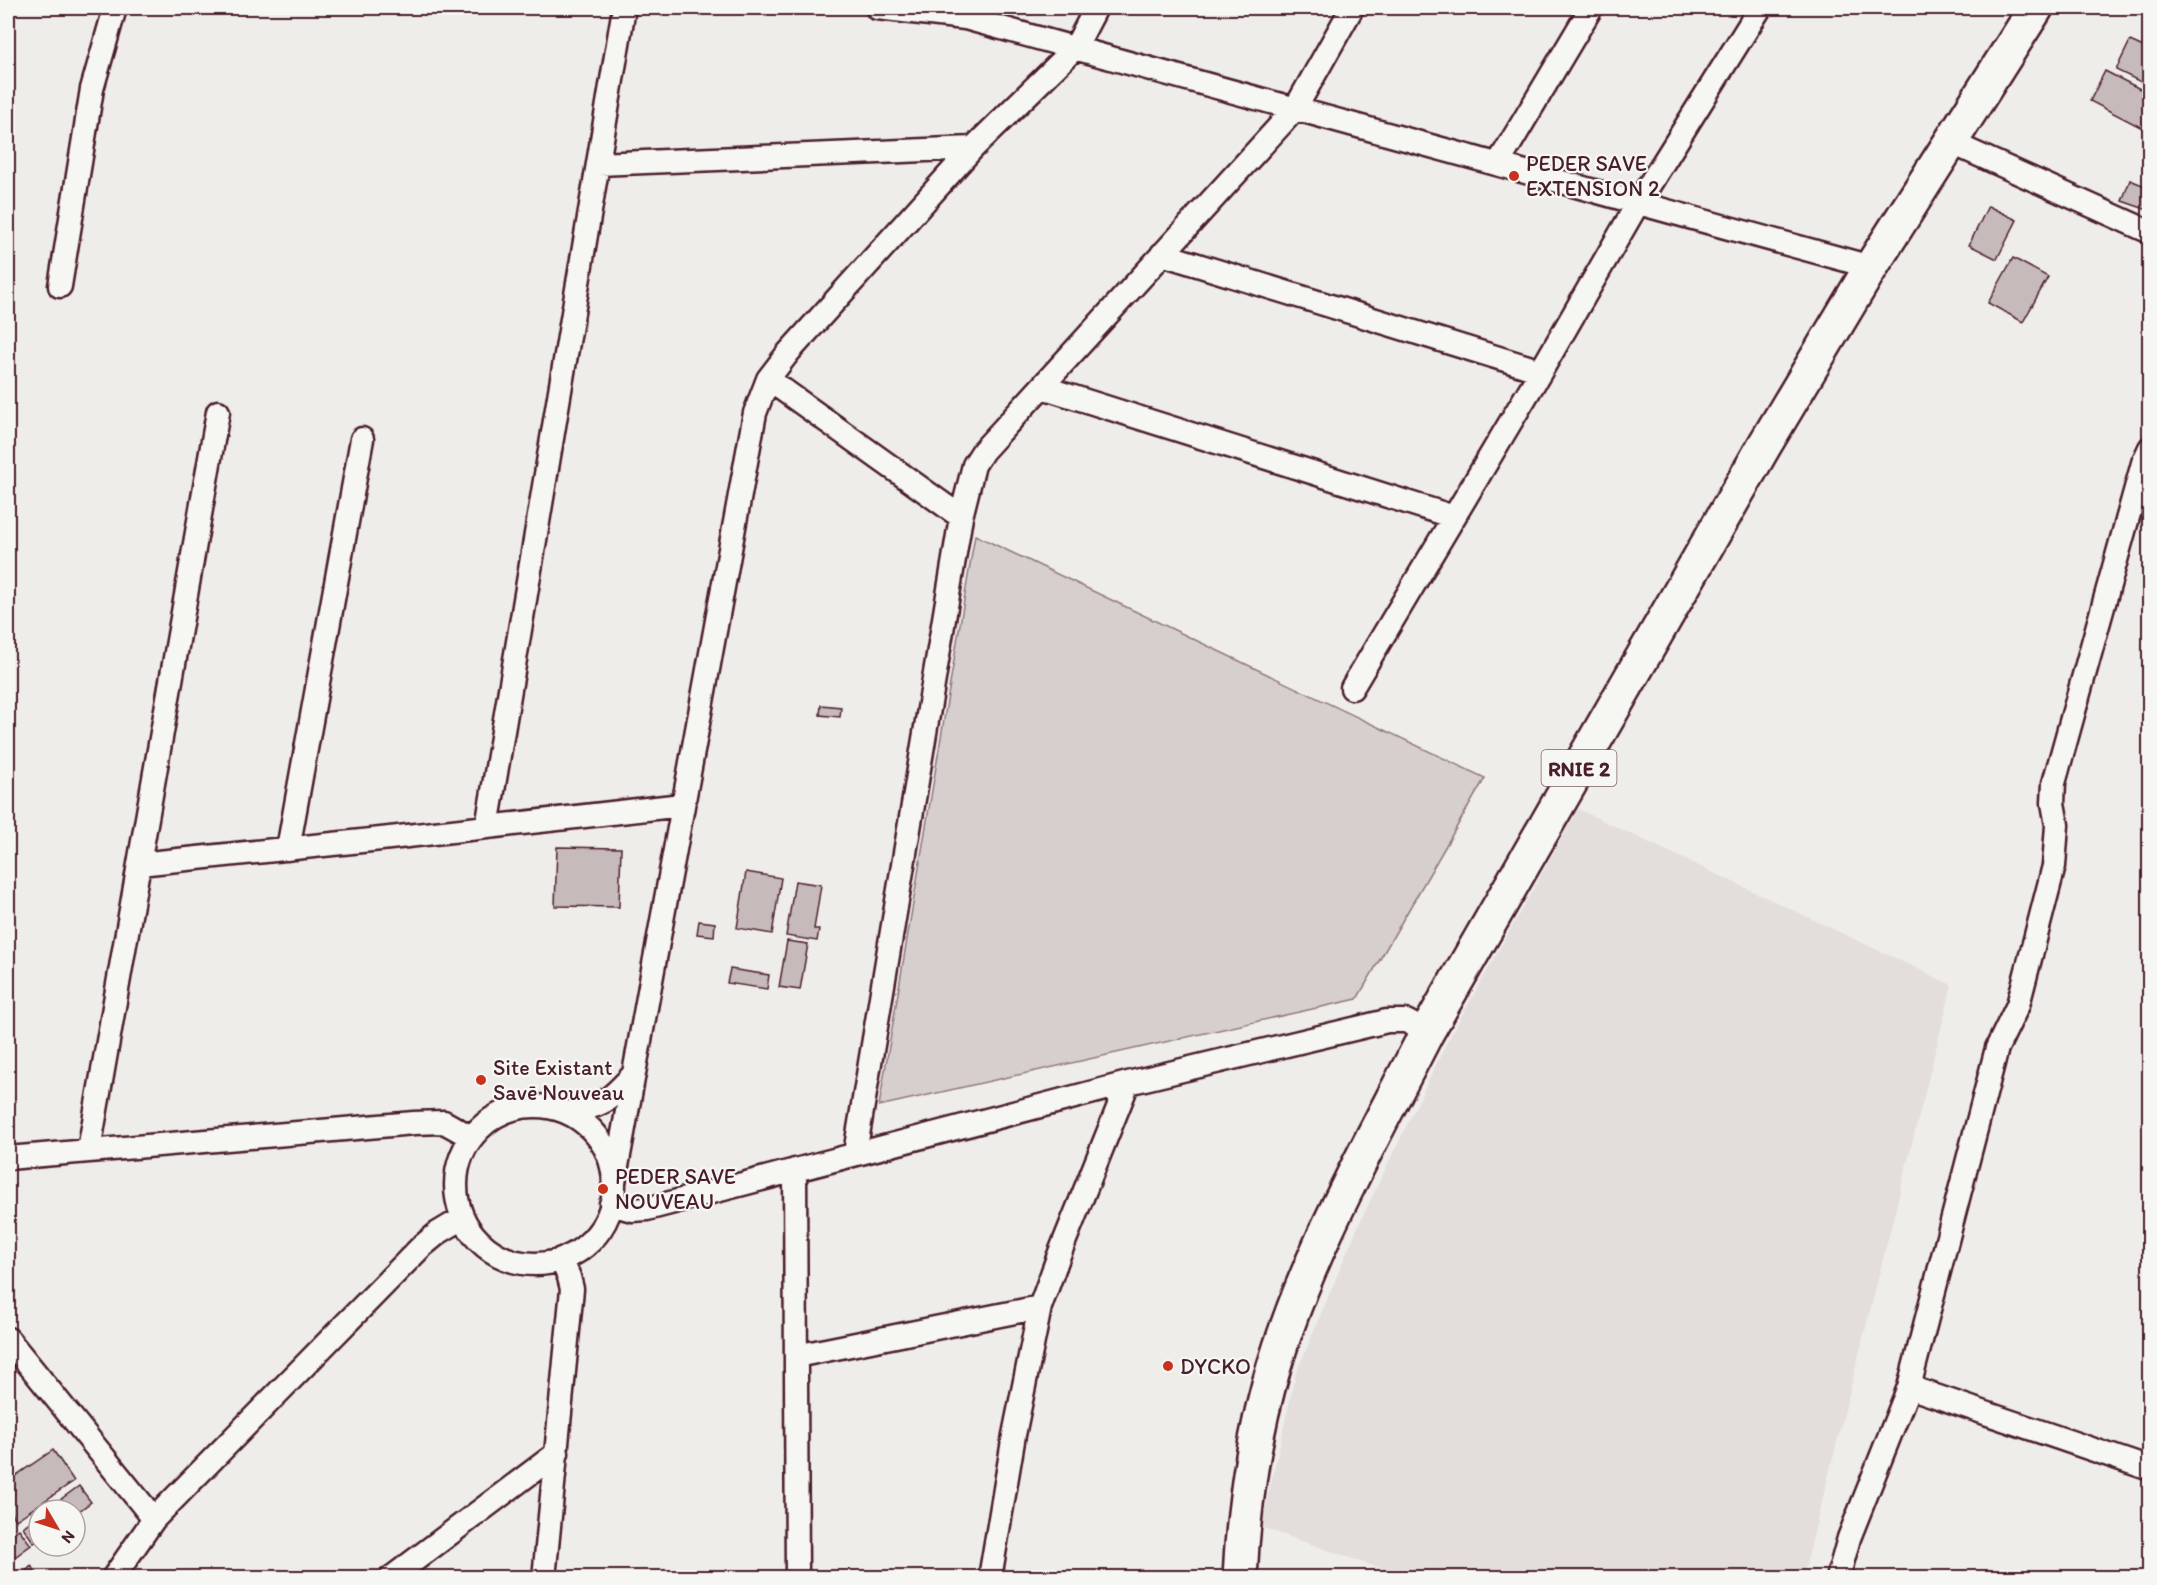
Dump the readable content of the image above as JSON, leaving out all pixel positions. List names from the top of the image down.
{
  "streets": {
    "main road": ["RNIE 2"]
  },
  "places": [
    "PEDER SAVE EXTENSION 2",
    "Site Existant Savē Nouveau",
    "PEDER SAVE NOUVEAU",
    "DYCKO"
  ],
  "north": "bottom right"
}
